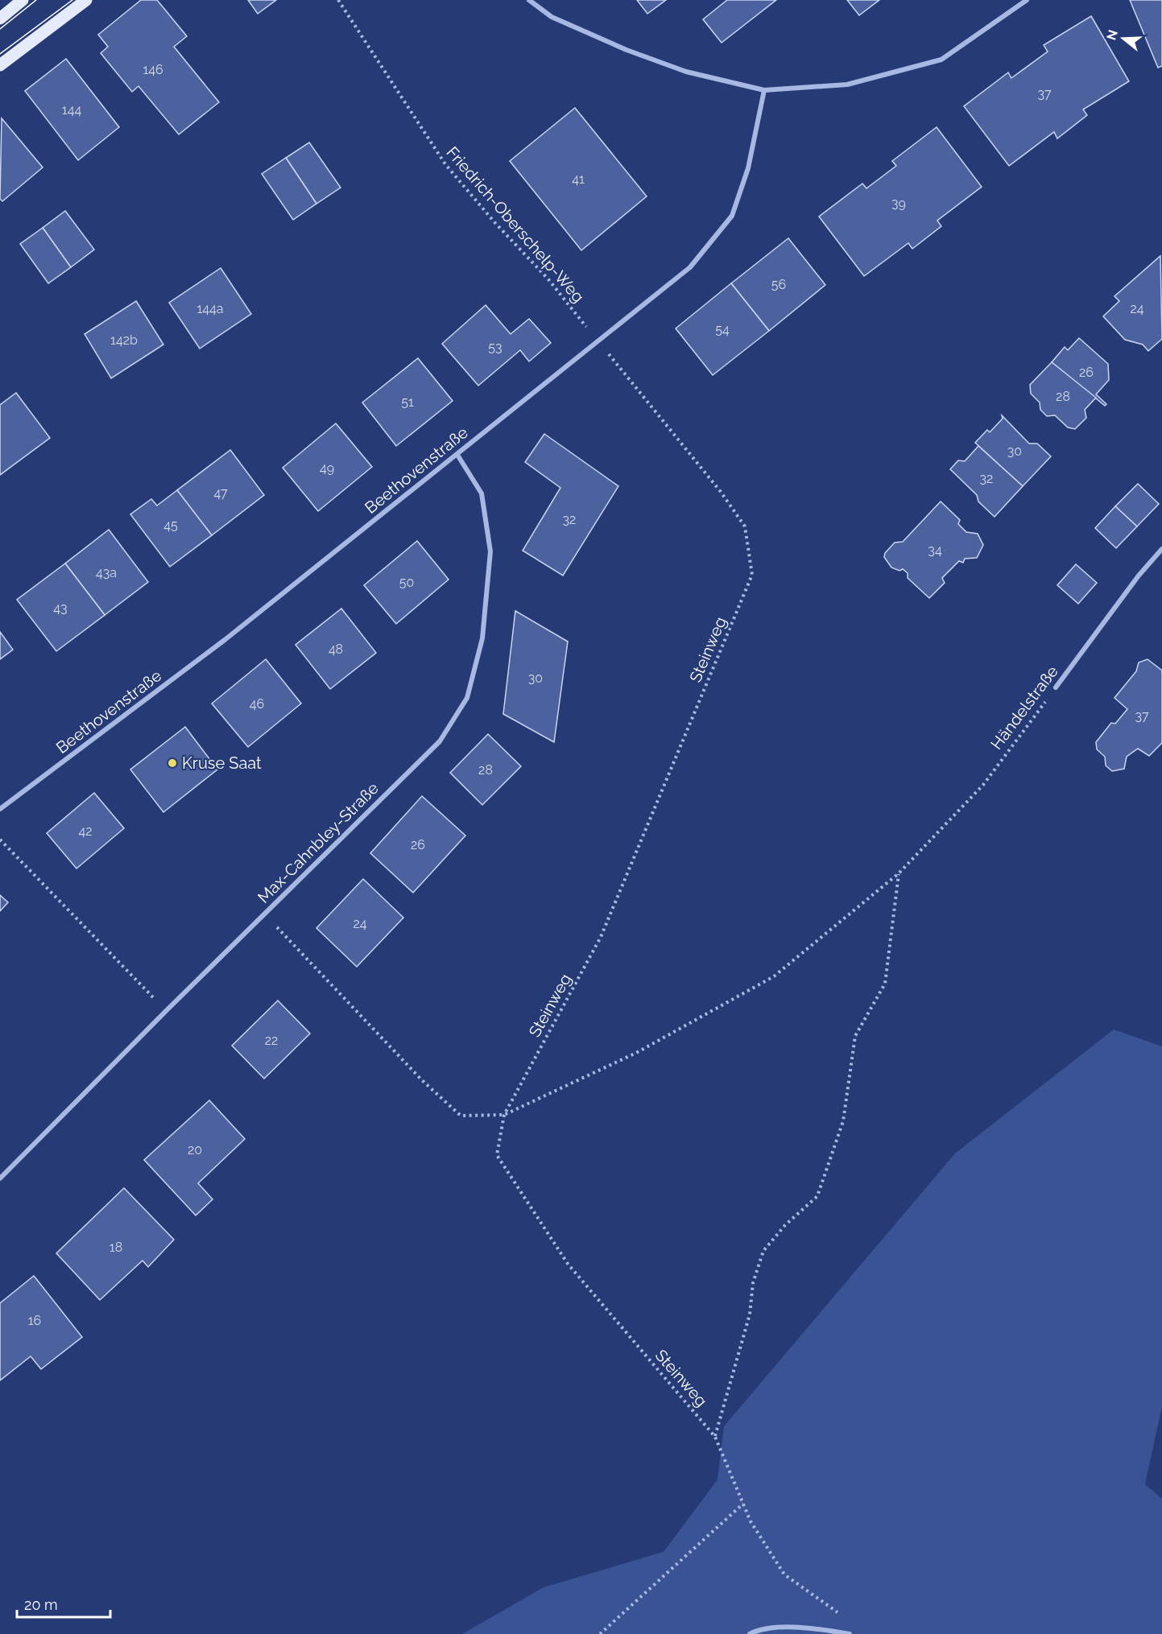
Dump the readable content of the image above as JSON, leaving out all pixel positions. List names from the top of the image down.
{
  "streets": {
    "street": ["Beethovenstraße", "Händelstraße", "Max-Cahnbley-Straße"],
    "path": ["Friedrich-Oberschelp-Weg", "Steinweg"]
  },
  "crossings": [
    ["Friedrich-Oberschelp-Weg", "Beethovenstraße"],
    ["Friedrich-Oberschelp-Weg", "Steinweg"],
    ["Beethovenstraße", "Steinweg"],
    ["Beethovenstraße", "Max-Cahnbley-Straße"],
    ["Steinweg", "Händelstraße"]
  ],
  "places": ["Kruse Saat"],
  "house_numbers": [
    "146",
    "37",
    "144",
    "41",
    "39",
    "56",
    "144a",
    "24",
    "54",
    "142b",
    "53",
    "26",
    "28",
    "51",
    "30",
    "49",
    "32",
    "47",
    "32",
    "45",
    "34",
    "43a",
    "50",
    "43",
    "48",
    "30",
    "46",
    "37",
    "28",
    "42",
    "26",
    "24",
    "22",
    "20",
    "18",
    "16"
  ],
  "scale_bar": "20 m",
  "north": "left"
}
